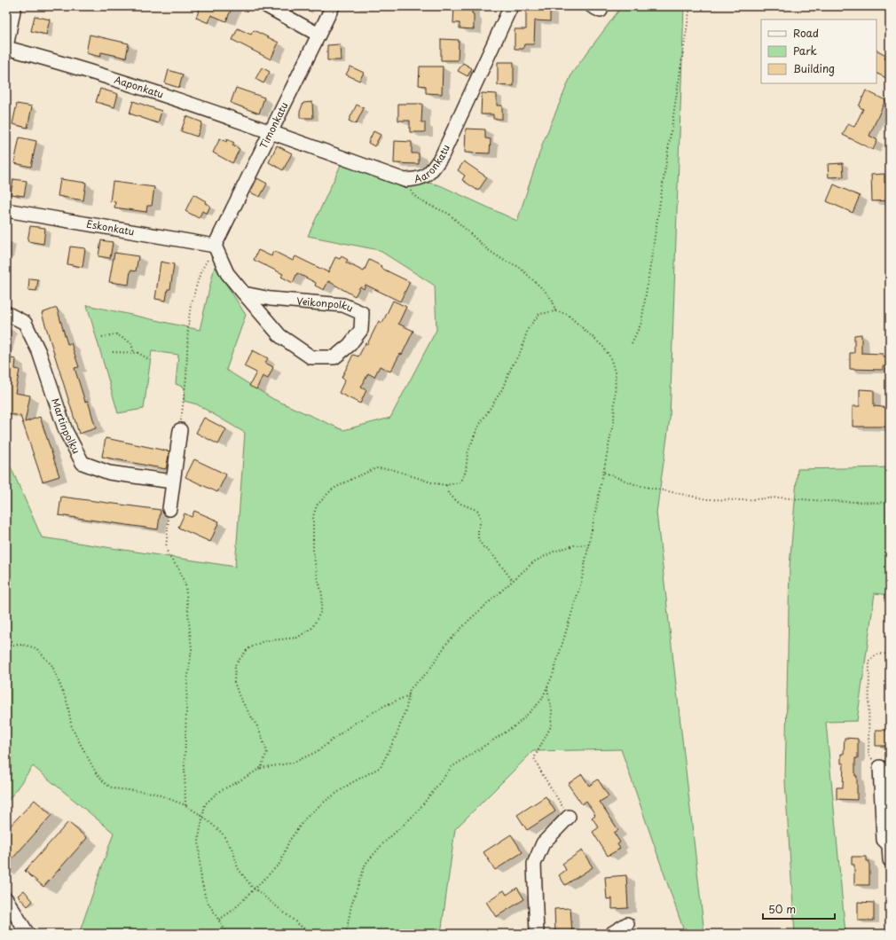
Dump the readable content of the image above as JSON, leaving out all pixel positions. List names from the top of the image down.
{
  "streets": {
    "street": [
      "Aaponkatu",
      "Timonkatu",
      "Aaronkatu",
      "Eskonkatu",
      "Veikonpolku",
      "Martinpolku"
    ]
  },
  "crossings": [
    ["Aaponkatu", "Timonkatu"],
    ["Aaponkatu", "Aaronkatu"],
    ["Timonkatu", "Aaronkatu"],
    ["Timonkatu", "Eskonkatu"],
    ["Timonkatu", "Veikonpolku"],
    ["Eskonkatu", "Veikonpolku"]
  ],
  "legend": ["Road", "Park", "Building"],
  "scale_bar": "50 m"
}
